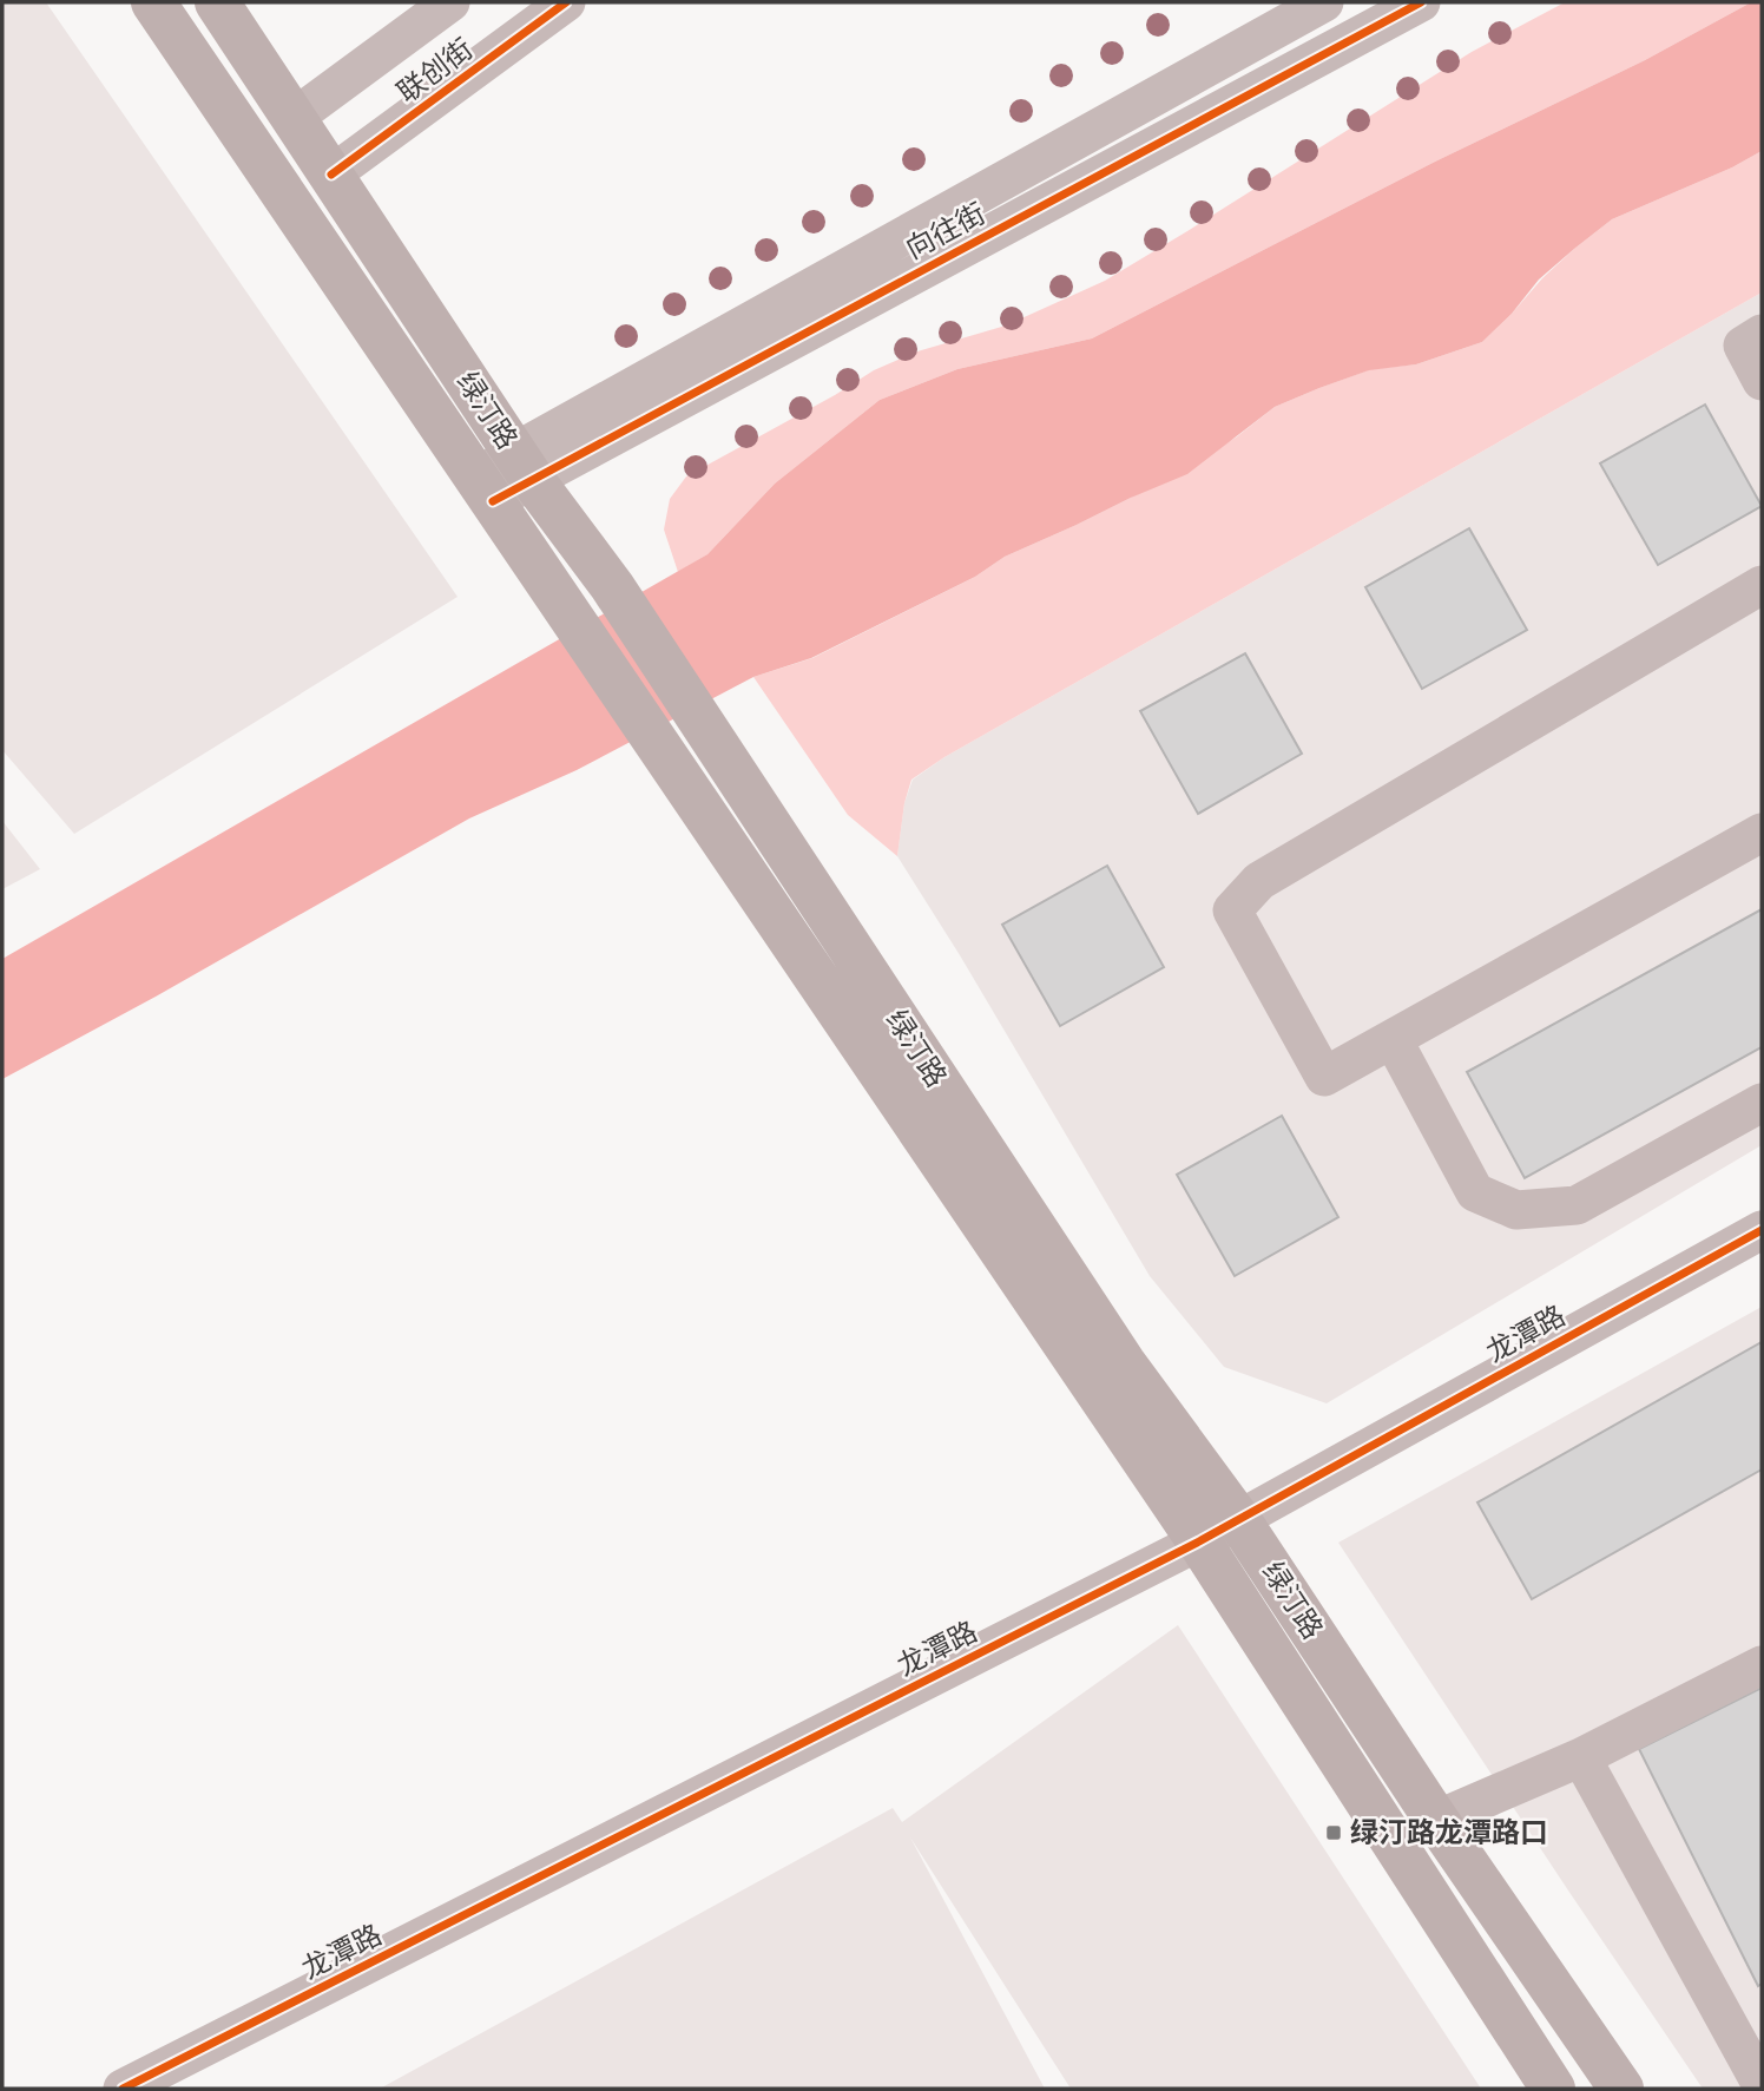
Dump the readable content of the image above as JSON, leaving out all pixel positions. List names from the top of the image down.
{
  "streets": {
    "main road": ["绿汀路"],
    "street": ["联创街", "向往街", "龙潭路"]
  },
  "crossings": [
    ["联创街", "绿汀路"],
    ["向往街", "绿汀路"],
    ["绿汀路", "龙潭路"]
  ],
  "places": {
    "transit": ["绿汀路龙潭路口"]
  }
}
